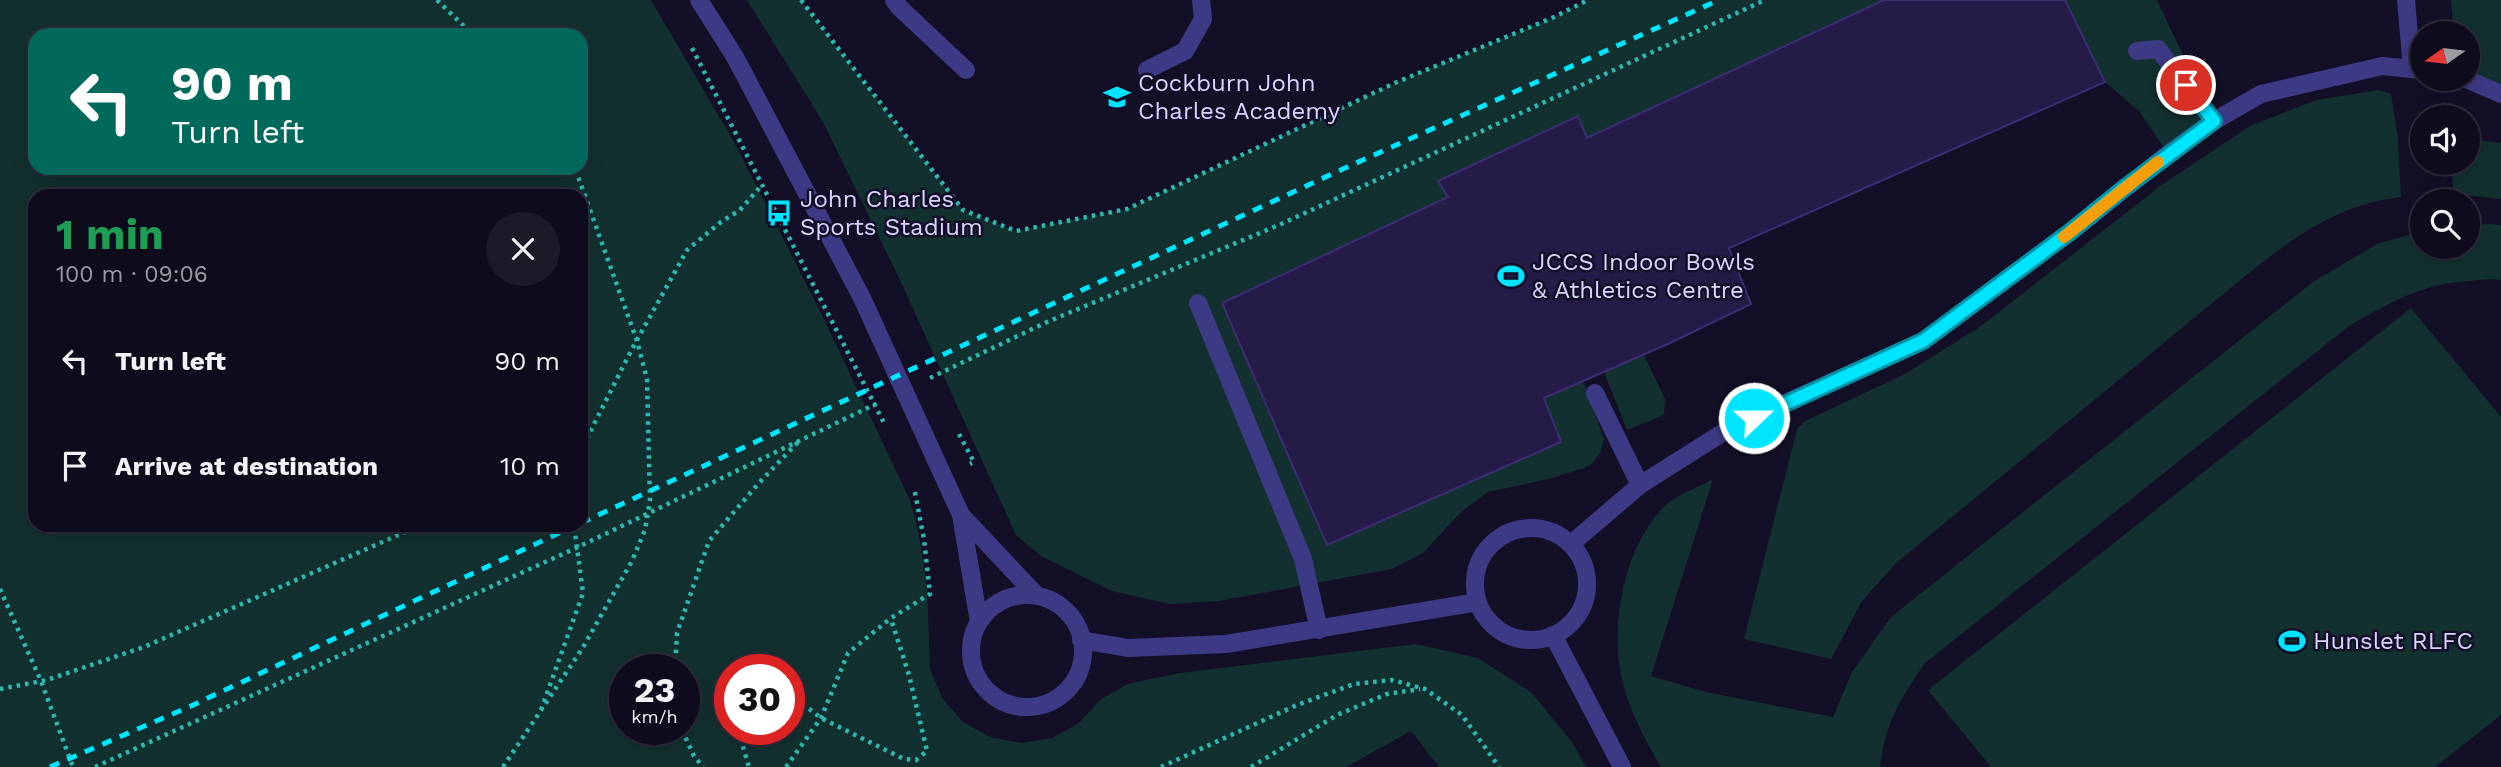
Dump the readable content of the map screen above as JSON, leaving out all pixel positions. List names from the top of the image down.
{
  "places": {
    "school or university": ["Cockburn John Charles Academy"],
    "bus stop": ["John Charles Sports Stadium"],
    "sports": ["JCCS Indoor Bowls & Athletics Centre", "Hunslet RLFC"]
  },
  "north": "left",
  "page": {
    "turn": ["90 m", "Turn left"],
    "heading": ["1 min", "100 m · 09:06"],
    "list": [
      {
        "name": "Turn left",
        "value": "90 m"
      },
      {
        "name": "Arrive at destination",
        "value": "10 m"
      }
    ],
    "speed": "23 km/h",
    "limit": "30"
  }
}
